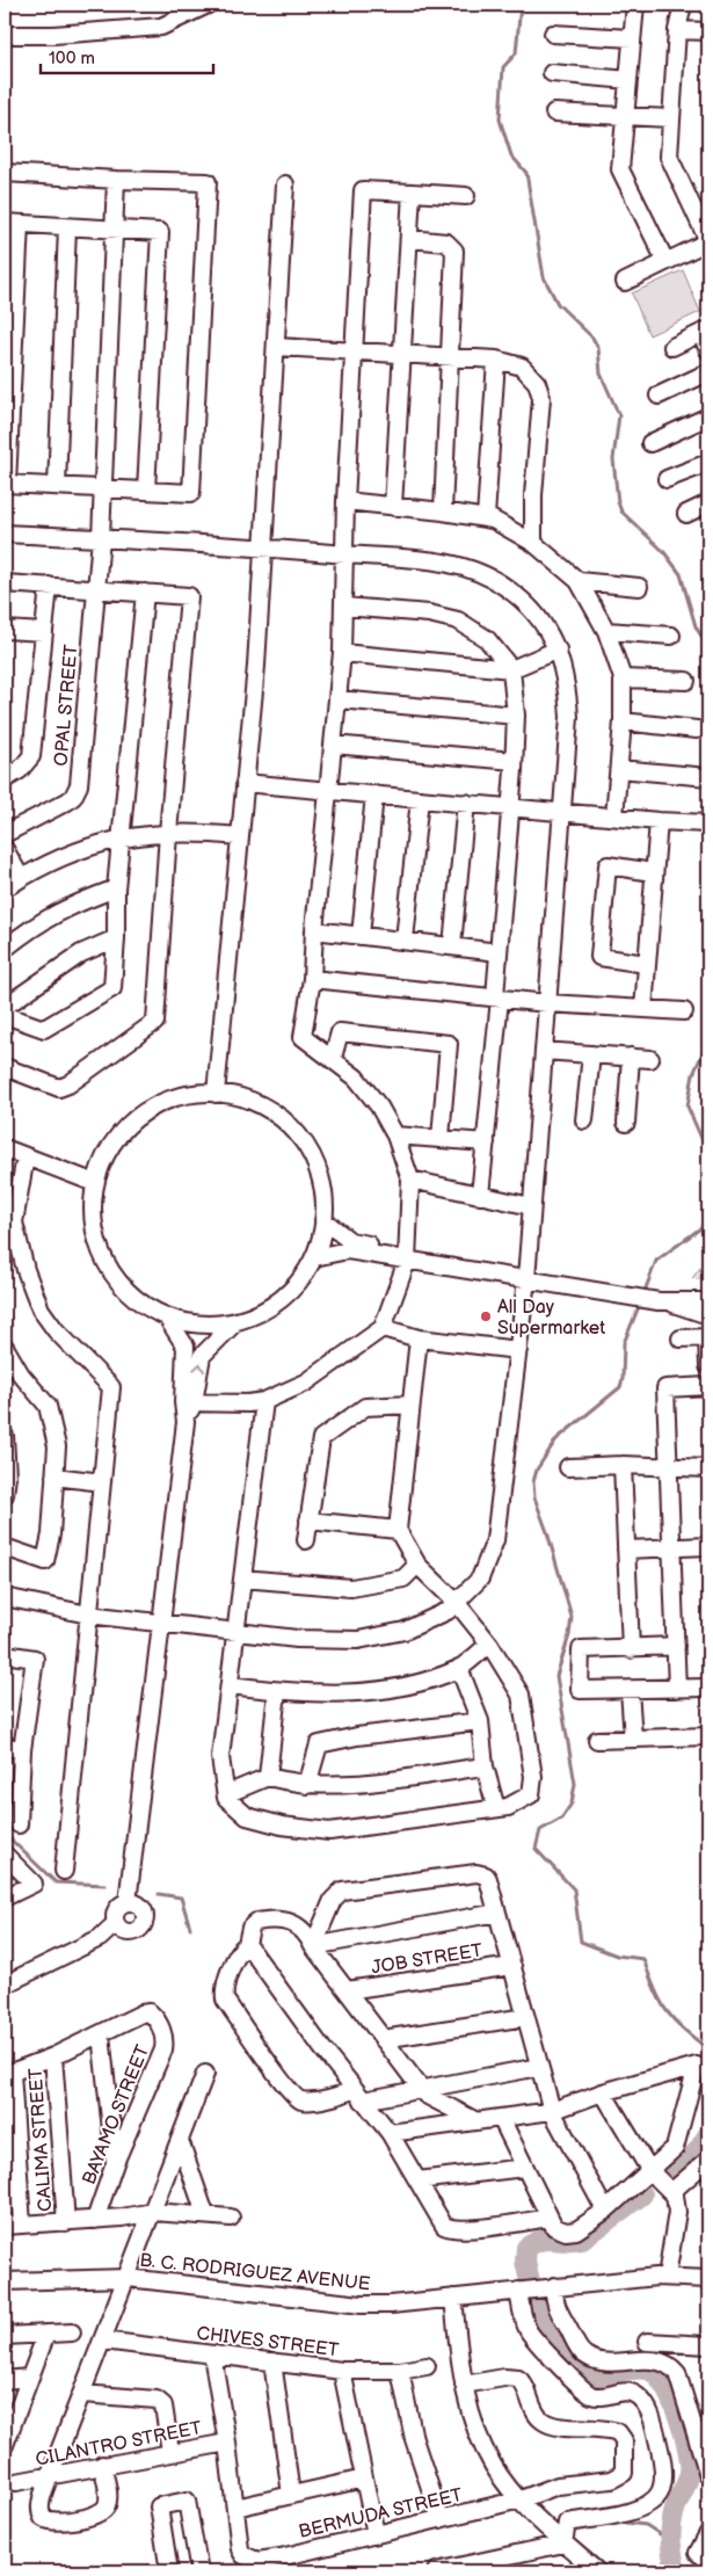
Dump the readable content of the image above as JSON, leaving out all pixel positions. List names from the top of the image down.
{
  "streets": {
    "street": [
      "OPAL STREET",
      "JOB STREET",
      "BAYAMO STREET",
      "CALIMA STREET",
      "B. C. RODRIGUEZ AVENUE",
      "CHIVES STREET",
      "CILANTRO STREET",
      "BERMUDA STREET"
    ]
  },
  "crossings": [
    ["BAYAMO STREET", "CALIMA STREET"]
  ],
  "places": ["All Day Supermarket"],
  "scale_bar": "100 m"
}
